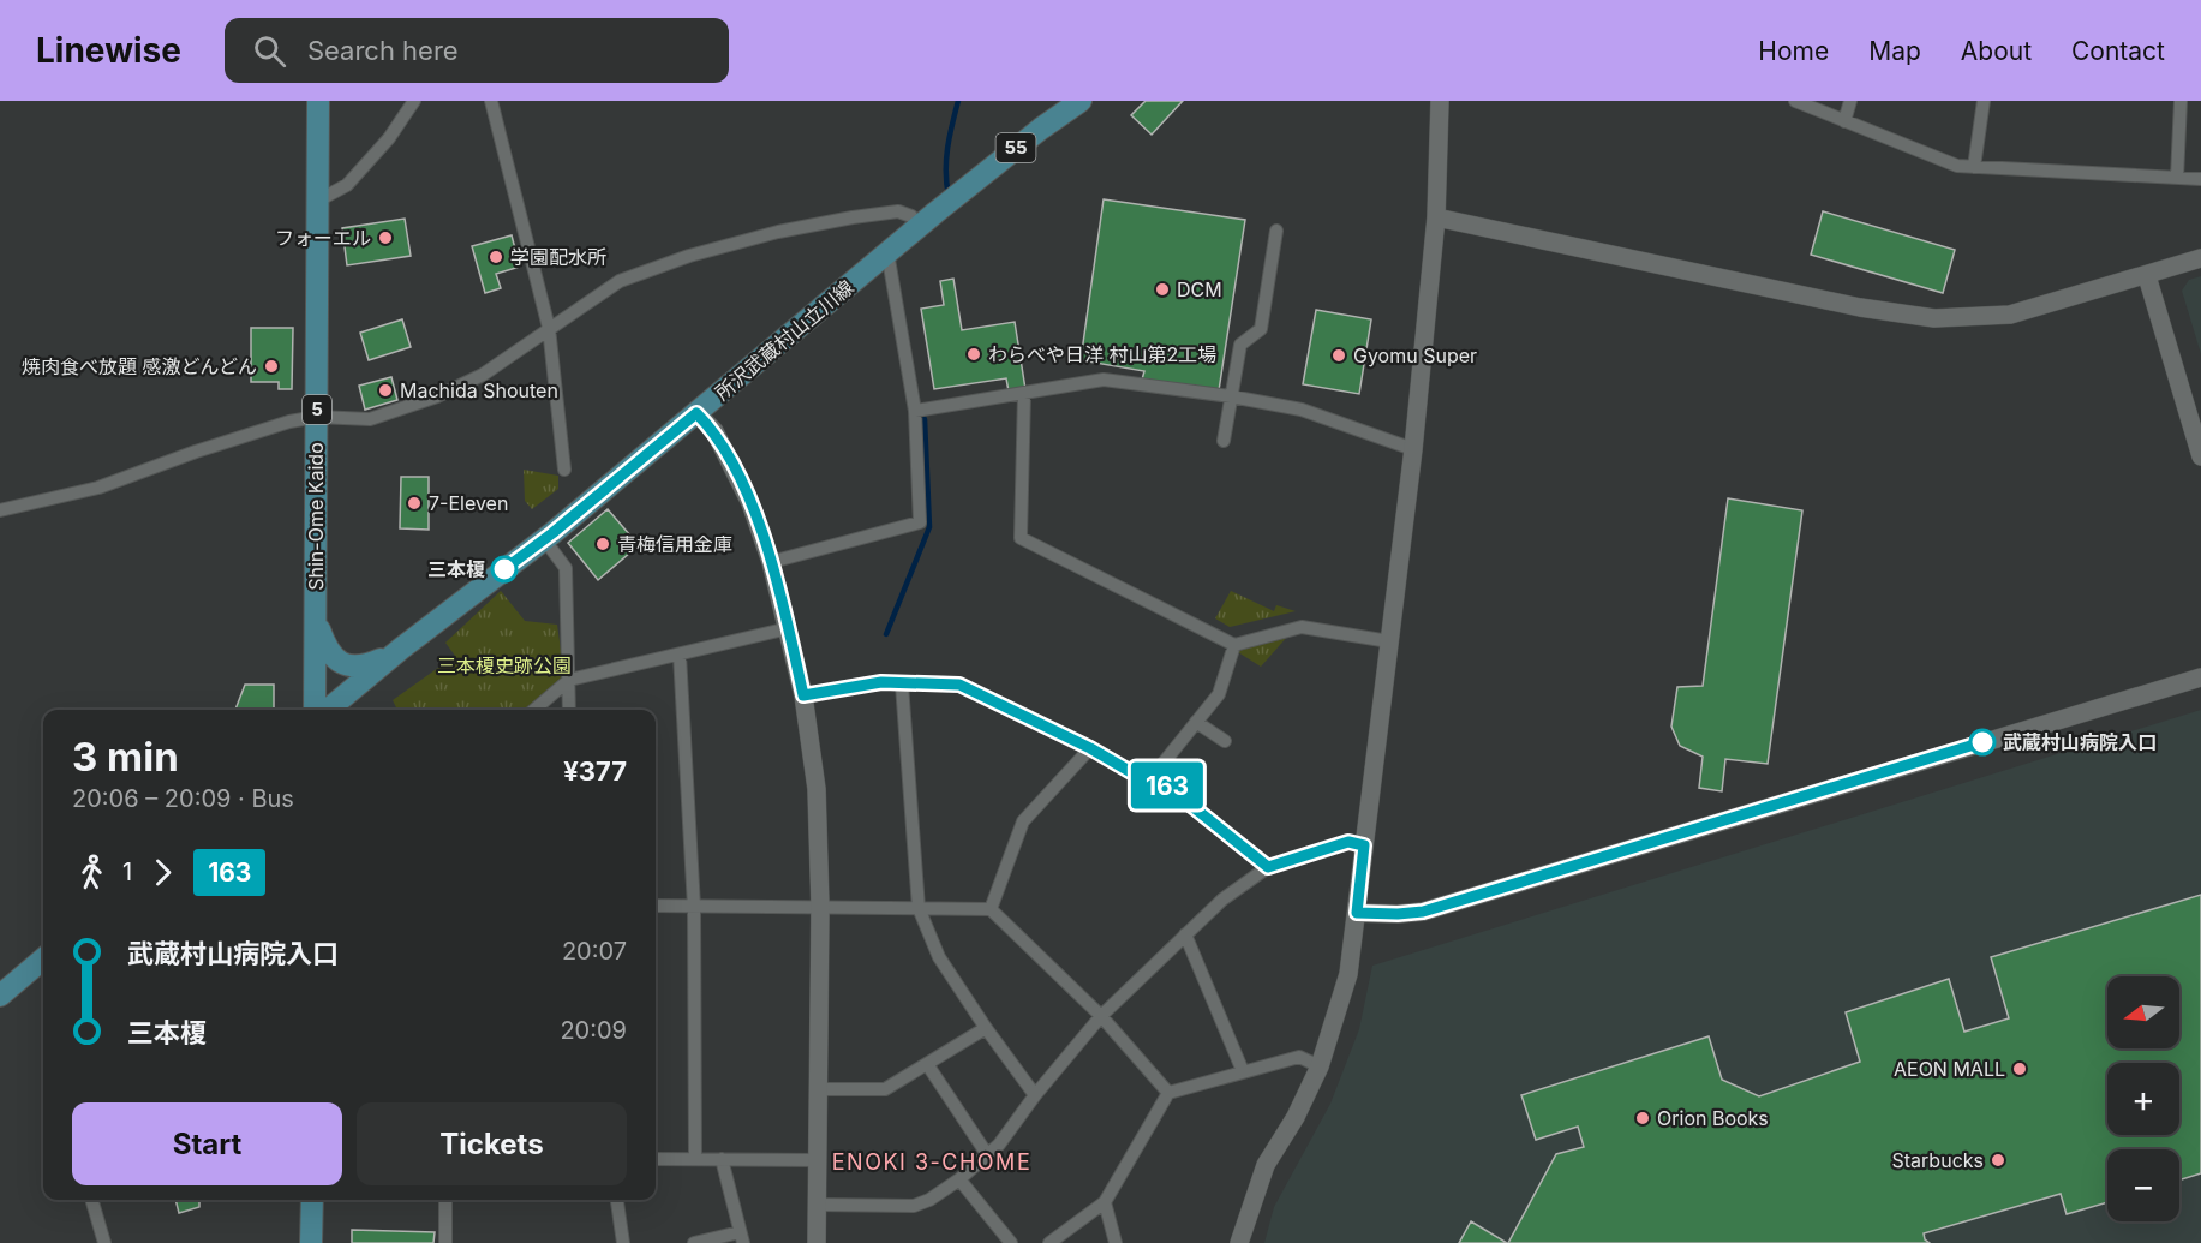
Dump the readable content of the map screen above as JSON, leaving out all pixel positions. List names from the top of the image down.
{
  "streets": {
    "main road": [
      "55",
      "所沢武蔵村山立川線",
      "5",
      "Shin-Ome Kaido"
    ]
  },
  "districts": ["ENOKI 3-CHOME"],
  "parks": ["三本榎史跡公園"],
  "places": [
    "フォーエル",
    "学園配水所",
    "DCM",
    "わらべや日洋 村山第2工場",
    "Gyomu Super",
    "焼肉食べ放題 感激どんどん",
    "Machida Shouten",
    "7-Eleven",
    "青梅信用金庫",
    "三本榎",
    "武蔵村山病院入口",
    "AEON MALL",
    "Orion Books",
    "Starbucks"
  ],
  "lines": ["bus line 163"],
  "north": "left",
  "page": {
    "header": "Linewise",
    "search": "Search here",
    "nav": [
      "Home",
      "Map",
      "About",
      "Contact"
    ],
    "on_map": "163",
    "heading": ["3 min", "20:06 – 20:09 · Bus", "¥377"],
    "legs": ["1", "163"],
    "list": [
      {
        "name": "武蔵村山病院入口",
        "value": "20:07"
      },
      {
        "name": "三本榎",
        "value": "20:09"
      }
    ],
    "map_buttons": ["+", "−"],
    "buttons": ["Start", "Tickets"]
  }
}
